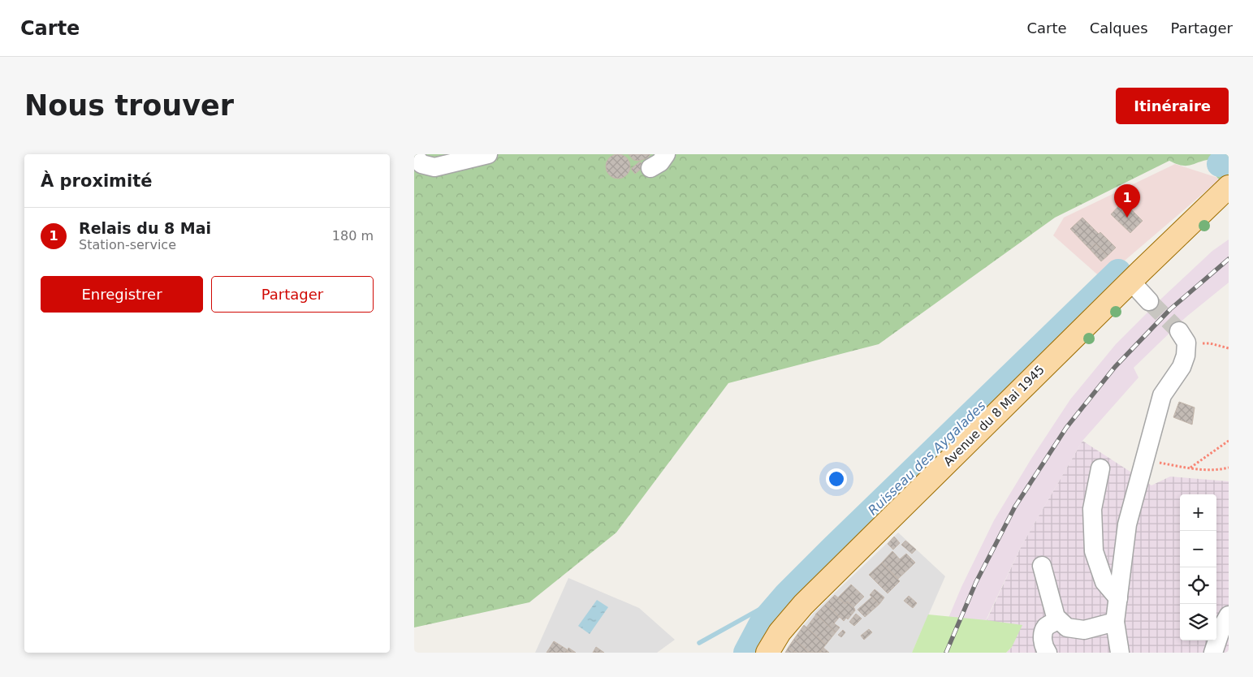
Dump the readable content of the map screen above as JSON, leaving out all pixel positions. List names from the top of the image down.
{
  "streets": {
    "main road": ["Avenue du 8 Mai 1945"]
  },
  "water": ["Ruisseau des Aygalades"],
  "page": {
    "header": "Carte",
    "nav": ["Carte", "Calques", "Partager"],
    "buttons": [
      "Itinéraire",
      ["Enregistrer", "Partager"]
    ],
    "title": "Nous trouver",
    "heading": "À proximité",
    "pins": "1",
    "list": [
      {
        "mark": "1",
        "name": "Relais du 8 Mai",
        "note": "Station-service",
        "value": "180 m"
      }
    ],
    "map_buttons": ["+", "−"]
  }
}
